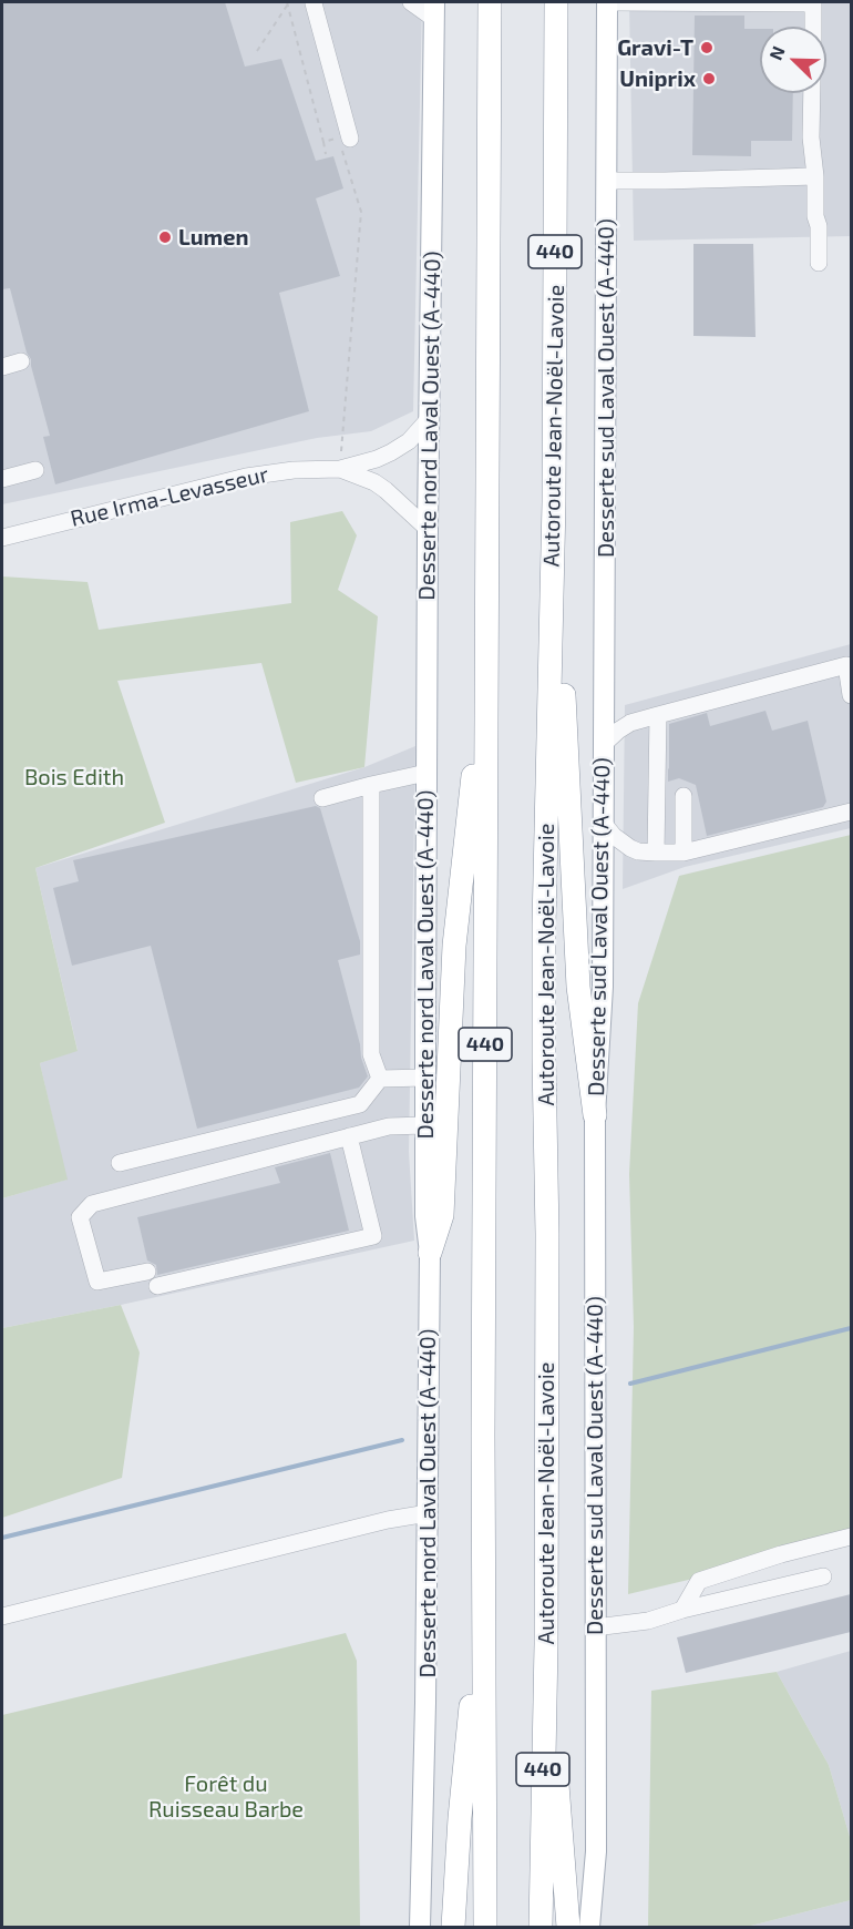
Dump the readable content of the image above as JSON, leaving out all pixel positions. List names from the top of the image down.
{
  "streets": {
    "highway": ["440", "Autoroute Jean-Noël-Lavoie"],
    "main road": ["Desserte sud Laval Ouest (A-440)", "Desserte nord Laval Ouest (A-440)"],
    "street": ["Rue Irma-Levasseur"]
  },
  "crossings": [
    ["Desserte nord Laval Ouest (A-440)", "Rue Irma-Levasseur"]
  ],
  "parks": ["Bois Edith", "Forêt du Ruisseau Barbe"],
  "places": ["Gravi-T", "Uniprix", "Lumen"],
  "north": "top left"
}
